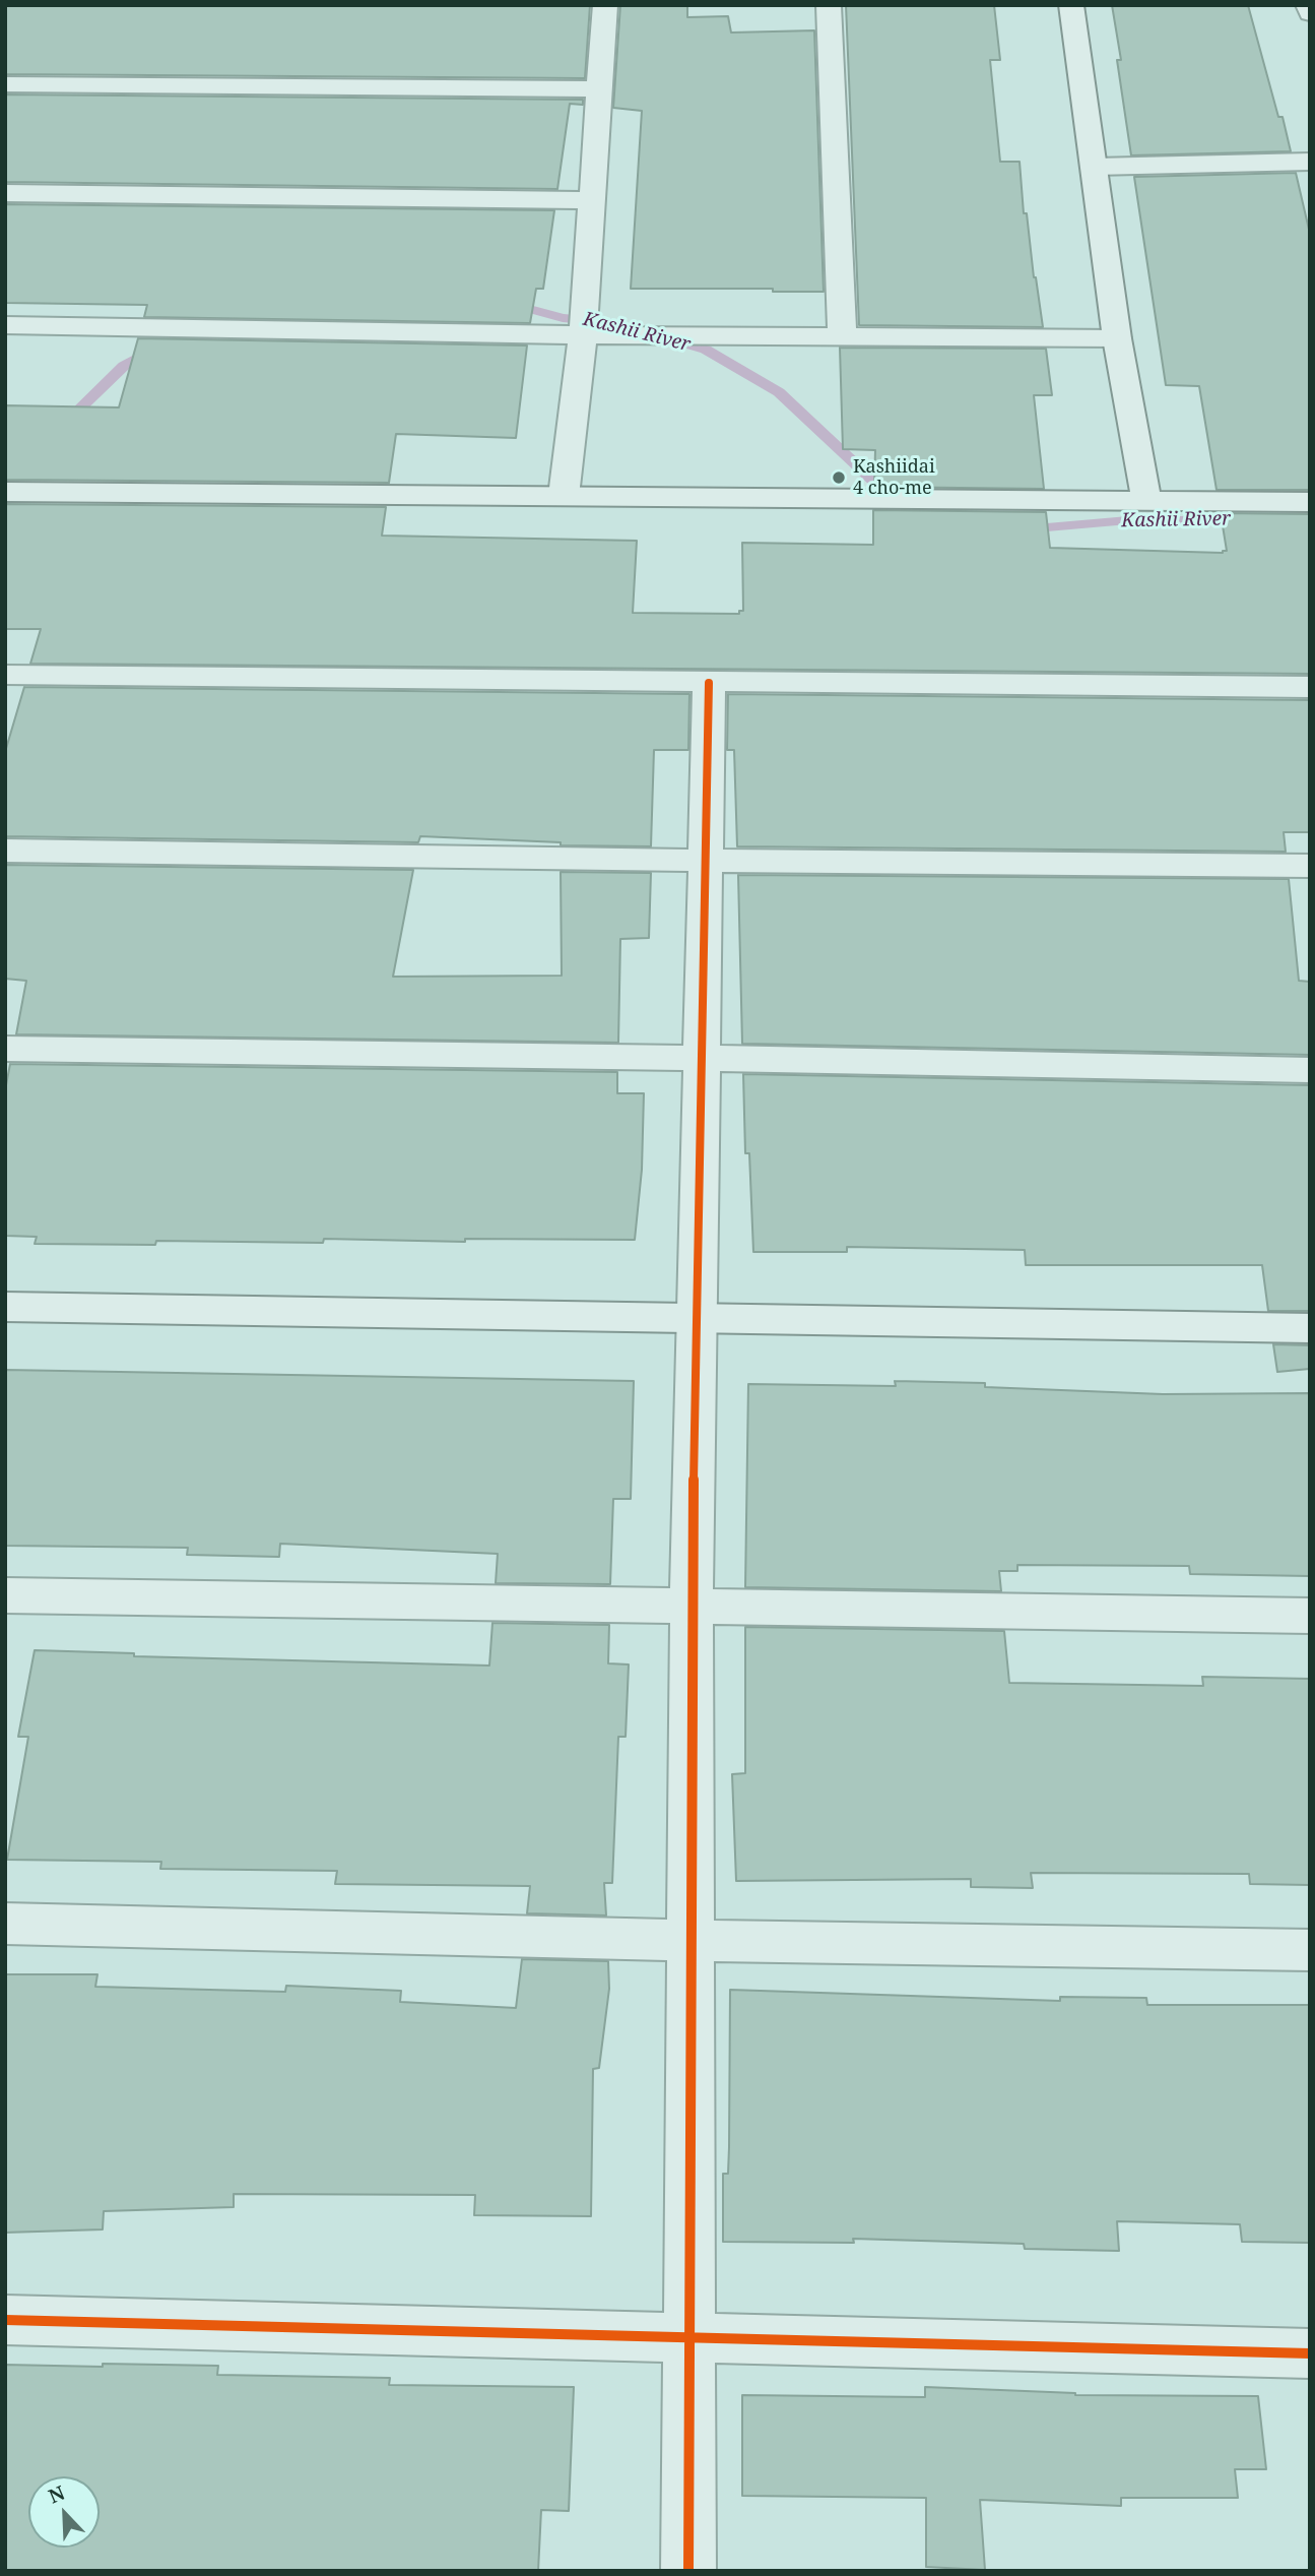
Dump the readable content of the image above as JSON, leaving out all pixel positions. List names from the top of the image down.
{
  "water": ["Kashii River"],
  "places": ["Kashiidai 4 cho-me"],
  "north": "top left"
}
